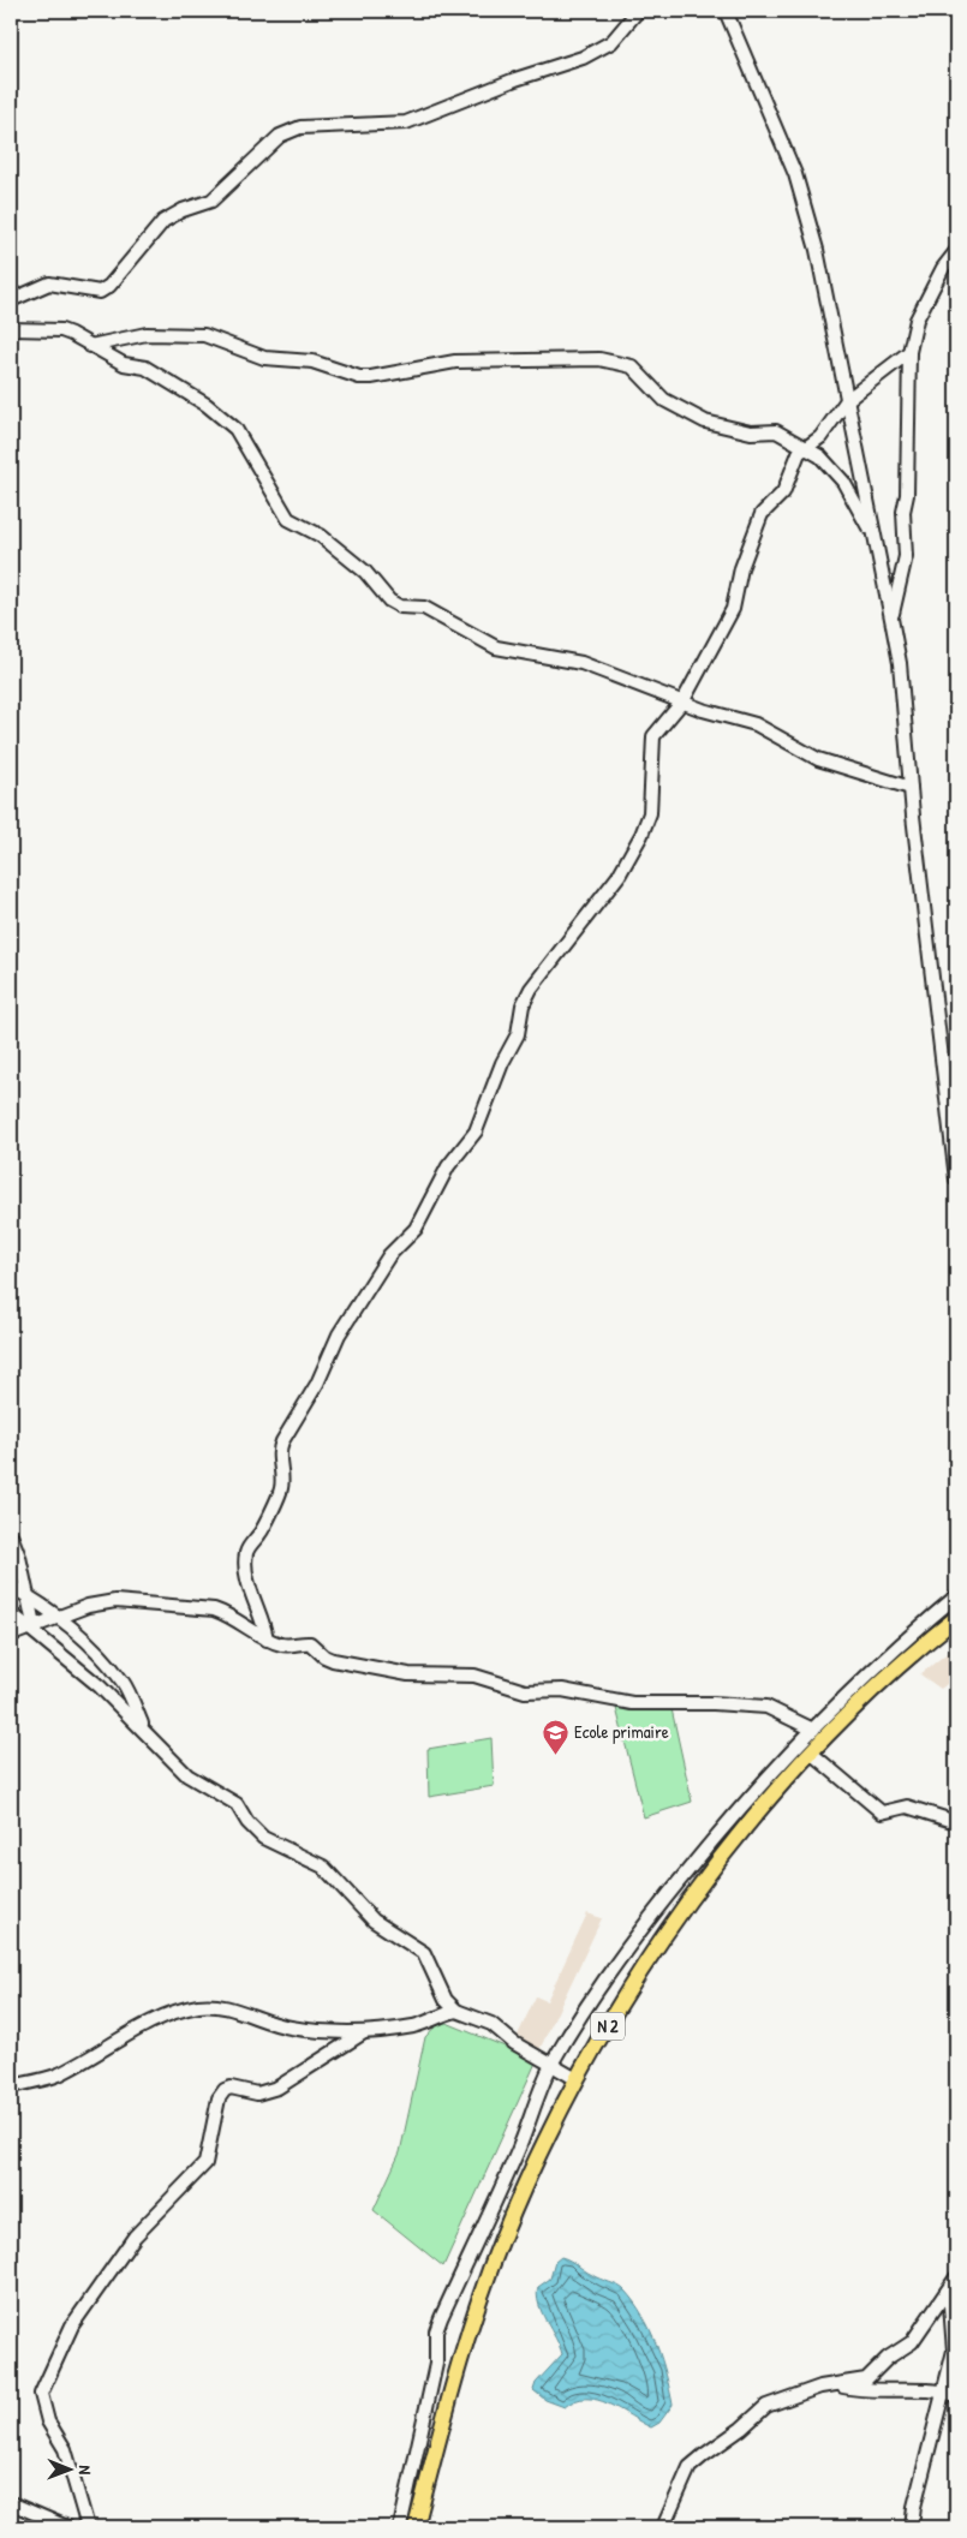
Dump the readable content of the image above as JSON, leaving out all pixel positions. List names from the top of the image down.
{
  "streets": {
    "main road": ["N 2"]
  },
  "places": {
    "school or university": ["Ecole primaire"]
  },
  "north": "right"
}
